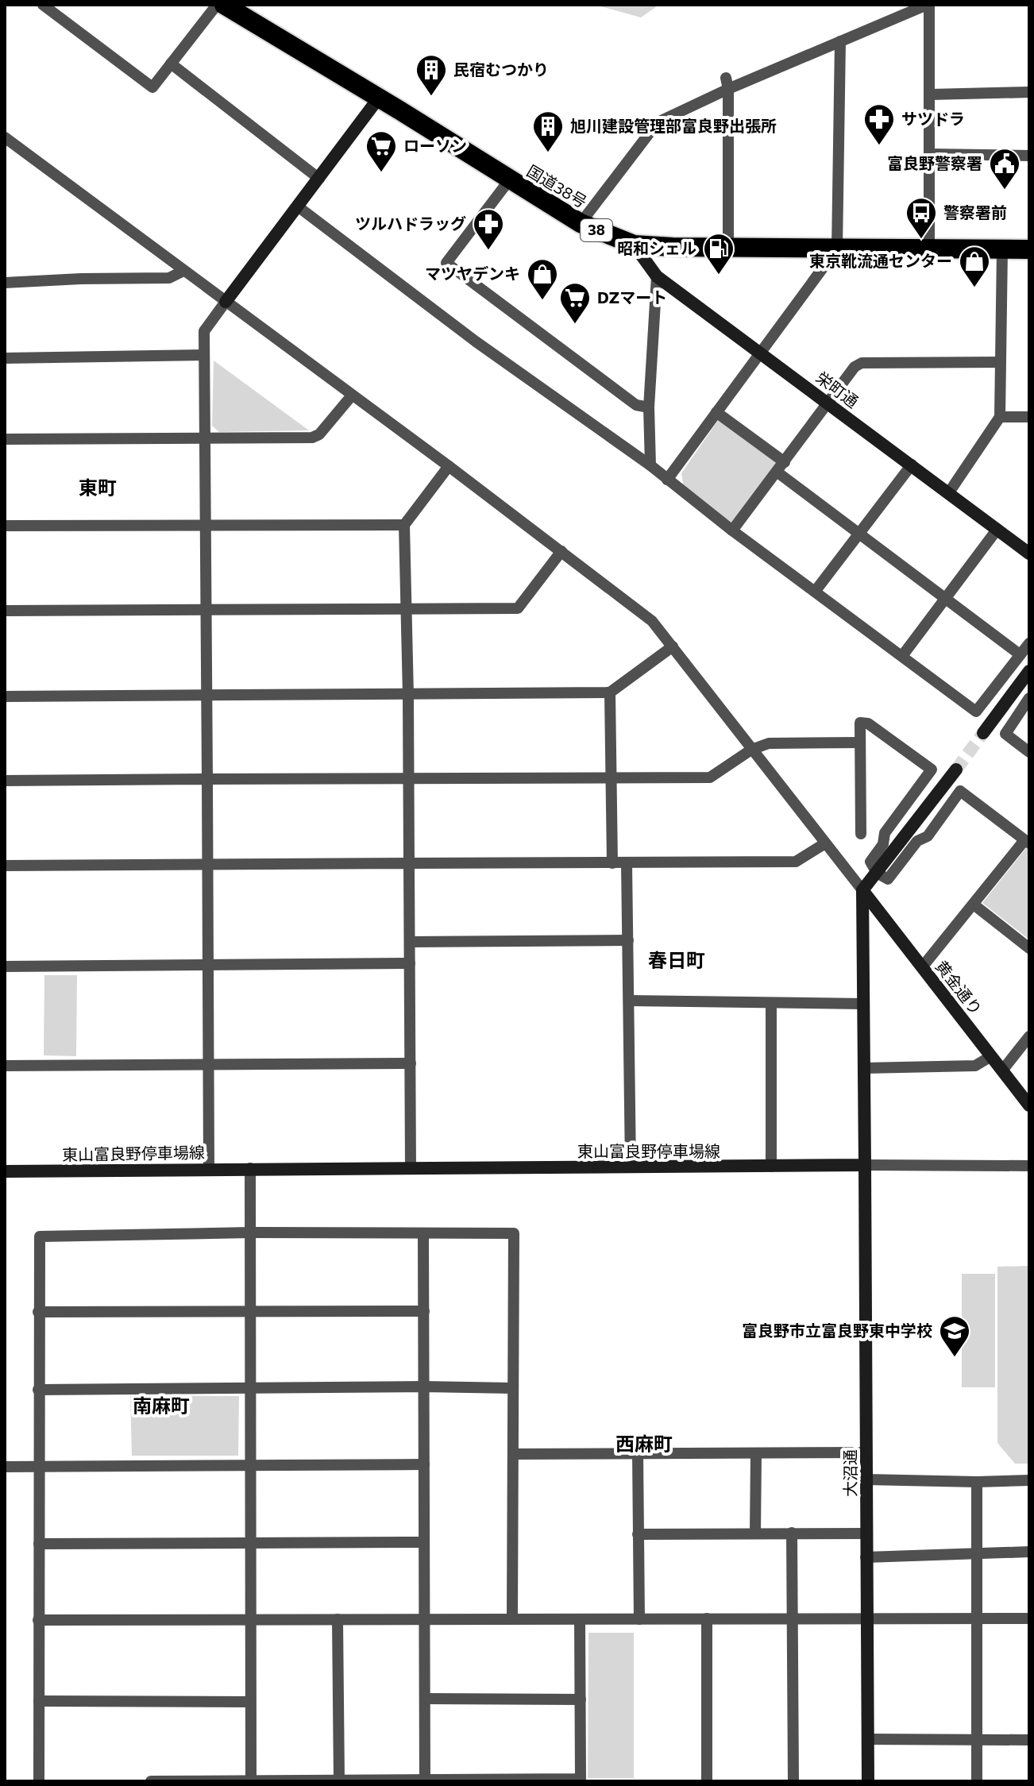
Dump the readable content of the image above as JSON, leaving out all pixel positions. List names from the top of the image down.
{
  "streets": {
    "highway": ["国道38号", "38"],
    "street": [
      "栄町通",
      "黄金通り",
      "東山富良野停車場線",
      "大沼通"
    ]
  },
  "crossings": [
    ["国道38号", "栄町通"],
    ["東山富良野停車場線", "大沼通"]
  ],
  "districts": [
    "東町",
    "春日町",
    "南麻町",
    "西麻町"
  ],
  "places": {
    "building": ["民宿むつかり", "旭川建設管理部富良野出張所"],
    "pharmacy": ["サツドラ", "ツルハドラッグ"],
    "supermarket": ["ローソン", "DZマート"],
    "public building": ["富良野警察署"],
    "bus stop": ["警察署前"],
    "fuel station": ["昭和シェル"],
    "shop": ["東京靴流通センター", "マツヤデンキ"],
    "school or university": ["富良野市立富良野東中学校"]
  }
}
